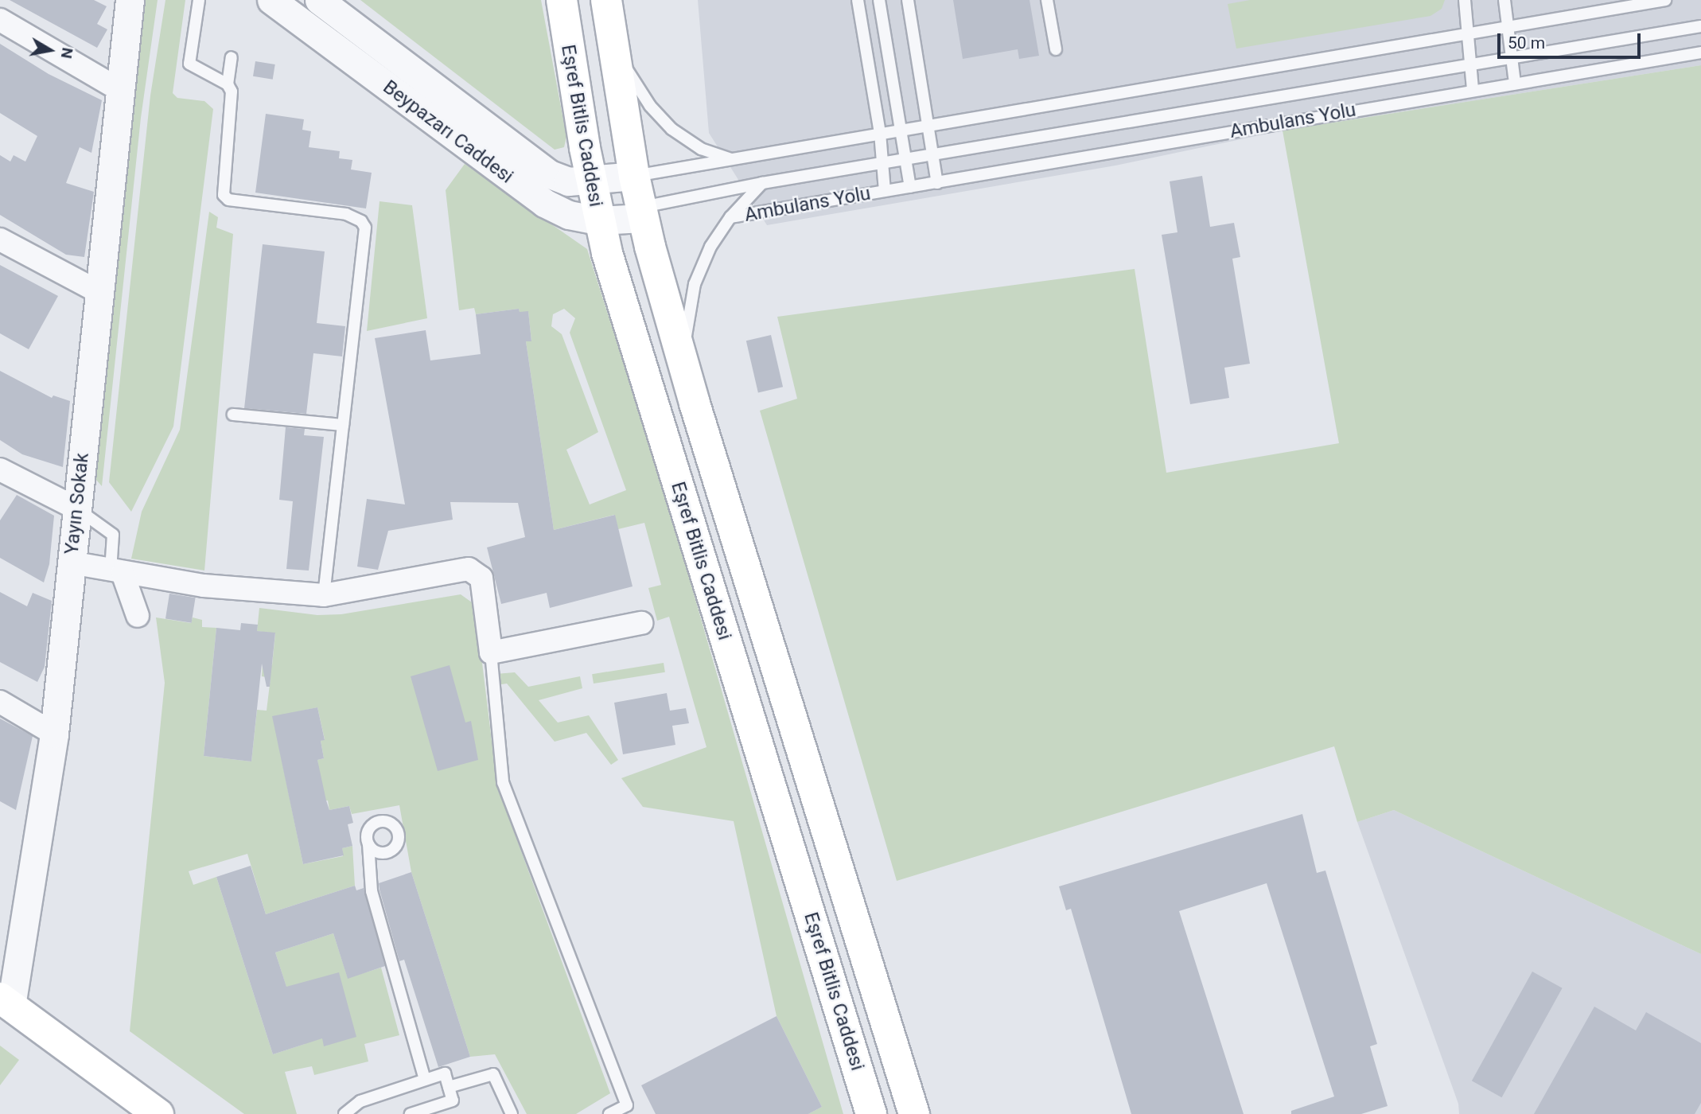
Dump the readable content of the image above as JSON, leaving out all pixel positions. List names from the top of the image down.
{
  "streets": {
    "main road": ["Eşref Bitlis Caddesi"],
    "street": ["Beypazarı Caddesi", "Yayın Sokak"],
    "lane": ["Ambulans Yolu"]
  },
  "crossings": [
    ["Eşref Bitlis Caddesi", "Beypazarı Caddesi"]
  ],
  "scale_bar": "50 m",
  "north": "right"
}
